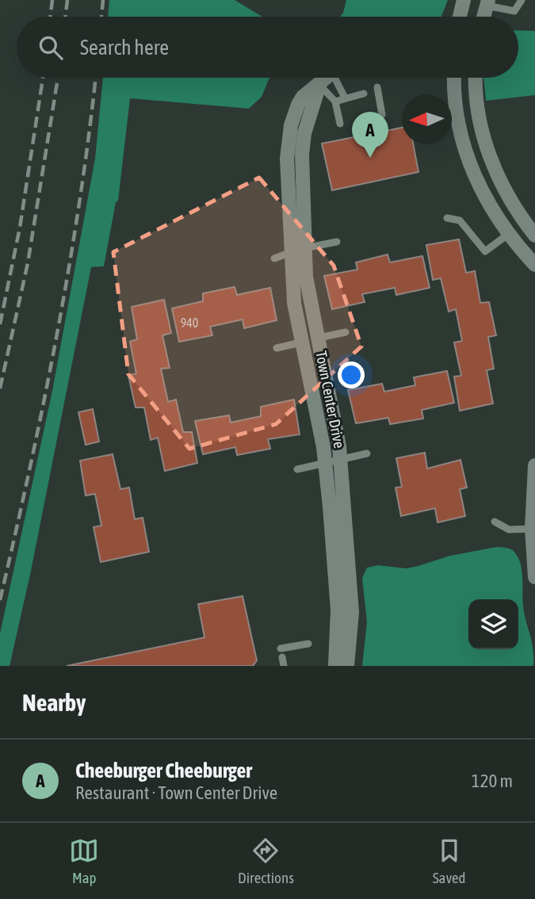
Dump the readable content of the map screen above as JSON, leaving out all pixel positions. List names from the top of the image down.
{
  "streets": {
    "street": ["Town Center Drive"]
  },
  "house_numbers": ["940"],
  "north": "left",
  "page": {
    "search": "Search here",
    "pins": "A",
    "heading": "Nearby",
    "list": [
      {
        "mark": "A",
        "name": "Cheeburger Cheeburger",
        "note": "Restaurant · Town Center Drive",
        "value": "120 m"
      }
    ],
    "nav": ["Map", "Directions", "Saved"]
  }
}
